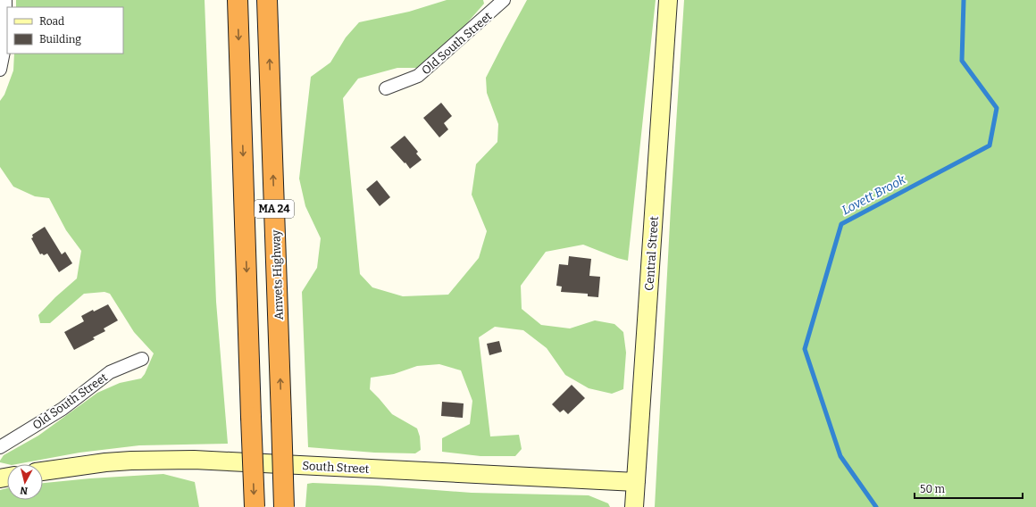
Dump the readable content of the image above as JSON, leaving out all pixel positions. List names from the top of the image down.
{
  "streets": {
    "highway": ["MA 24", "Amvets Highway"],
    "street": ["Old South Street", "Central Street", "South Street"]
  },
  "crossings": [
    ["Central Street", "South Street"]
  ],
  "water": ["Lovett Brook"],
  "legend": ["Road", "Building"],
  "scale_bar": "50 m",
  "north": "bottom"
}
